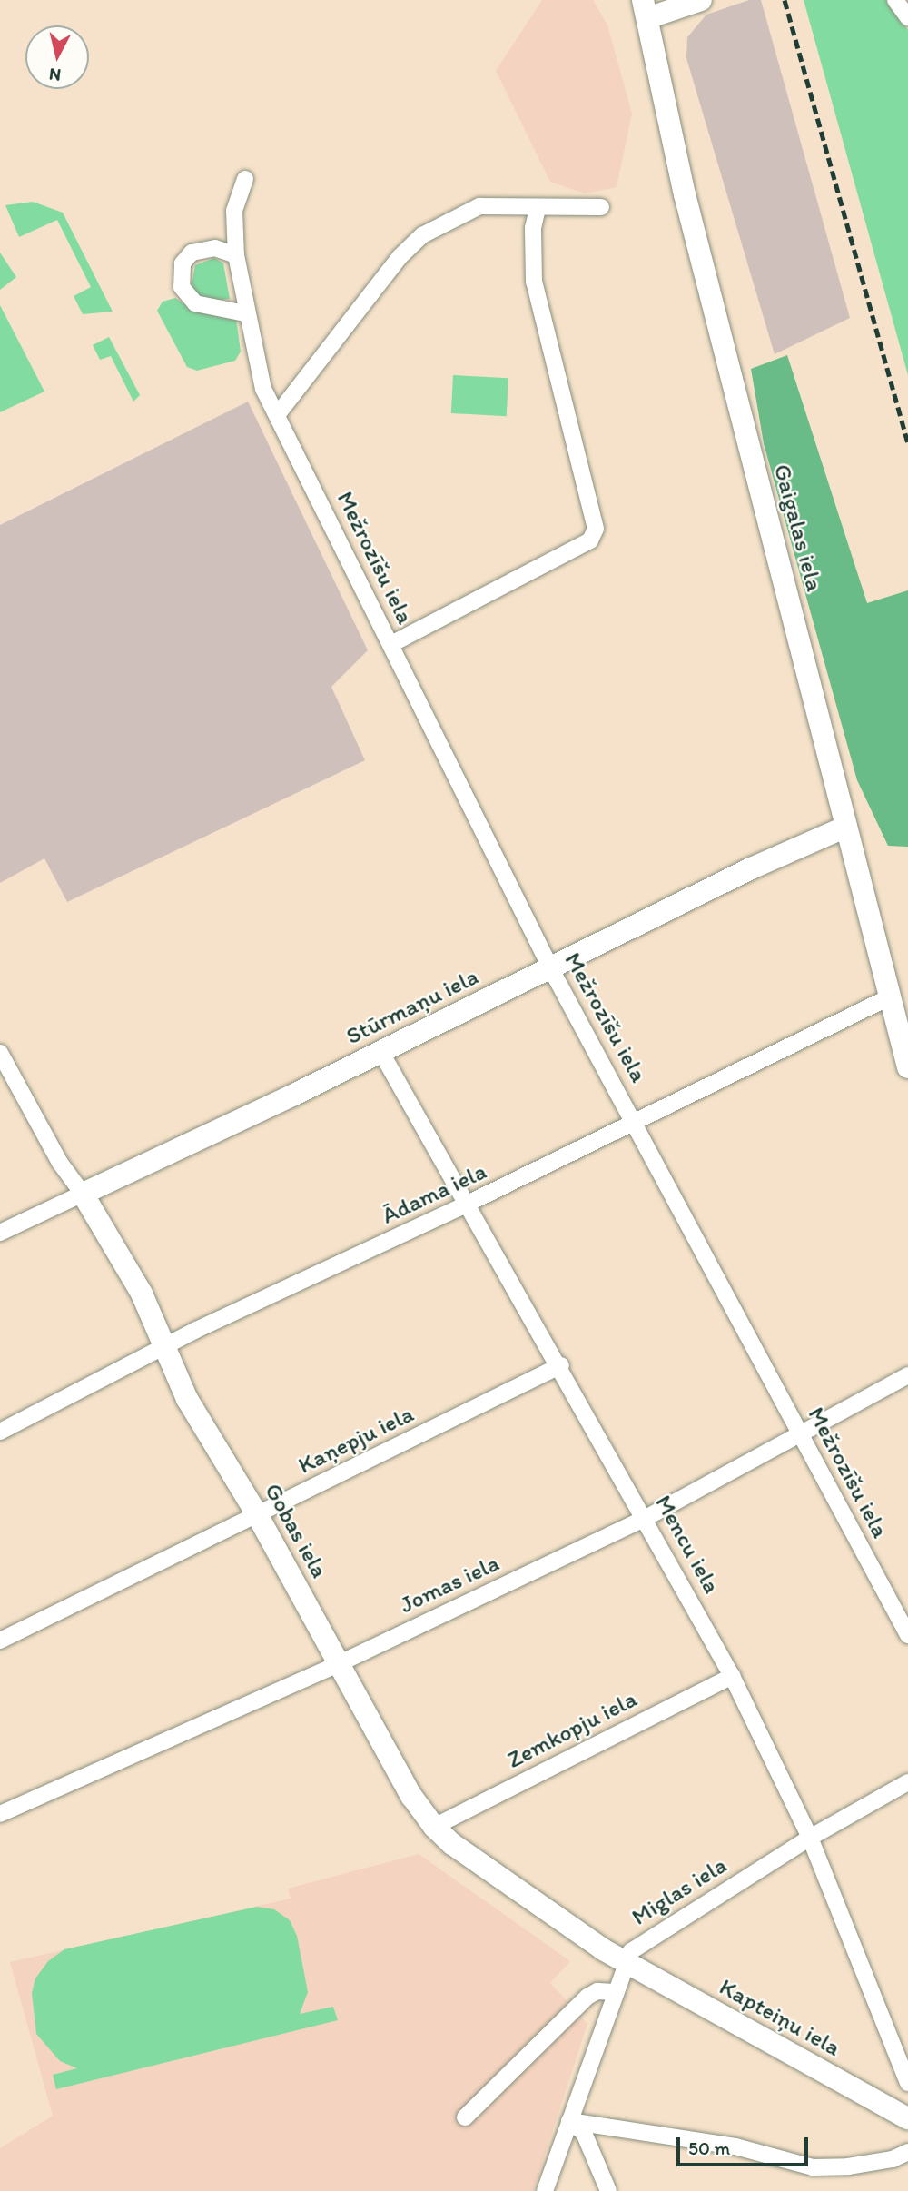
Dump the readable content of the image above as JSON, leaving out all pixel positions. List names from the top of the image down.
{
  "streets": {
    "street": [
      "Gaigalas iela",
      "Mežrozīšu iela",
      "Stūrmaņu iela",
      "Ādama iela",
      "Kaņepju iela",
      "Gobas iela",
      "Mencu iela",
      "Jomas iela",
      "Zemkopju iela",
      "Miglas iela",
      "Kapteiņu iela"
    ]
  },
  "crossings": [
    ["Gaigalas iela", "Stūrmaņu iela"],
    ["Gaigalas iela", "Ādama iela"],
    ["Mežrozīšu iela", "Stūrmaņu iela"],
    ["Mežrozīšu iela", "Ādama iela"],
    ["Mežrozīšu iela", "Jomas iela"],
    ["Stūrmaņu iela", "Gobas iela"],
    ["Stūrmaņu iela", "Mencu iela"],
    ["Ādama iela", "Gobas iela"],
    ["Ādama iela", "Mencu iela"],
    ["Kaņepju iela", "Gobas iela"],
    ["Kaņepju iela", "Mencu iela"],
    ["Gobas iela", "Jomas iela"],
    ["Gobas iela", "Zemkopju iela"],
    ["Gobas iela", "Miglas iela"],
    ["Gobas iela", "Kapteiņu iela"],
    ["Mencu iela", "Jomas iela"],
    ["Mencu iela", "Zemkopju iela"],
    ["Mencu iela", "Miglas iela"],
    ["Miglas iela", "Kapteiņu iela"]
  ],
  "scale_bar": "50 m",
  "north": "bottom"
}
